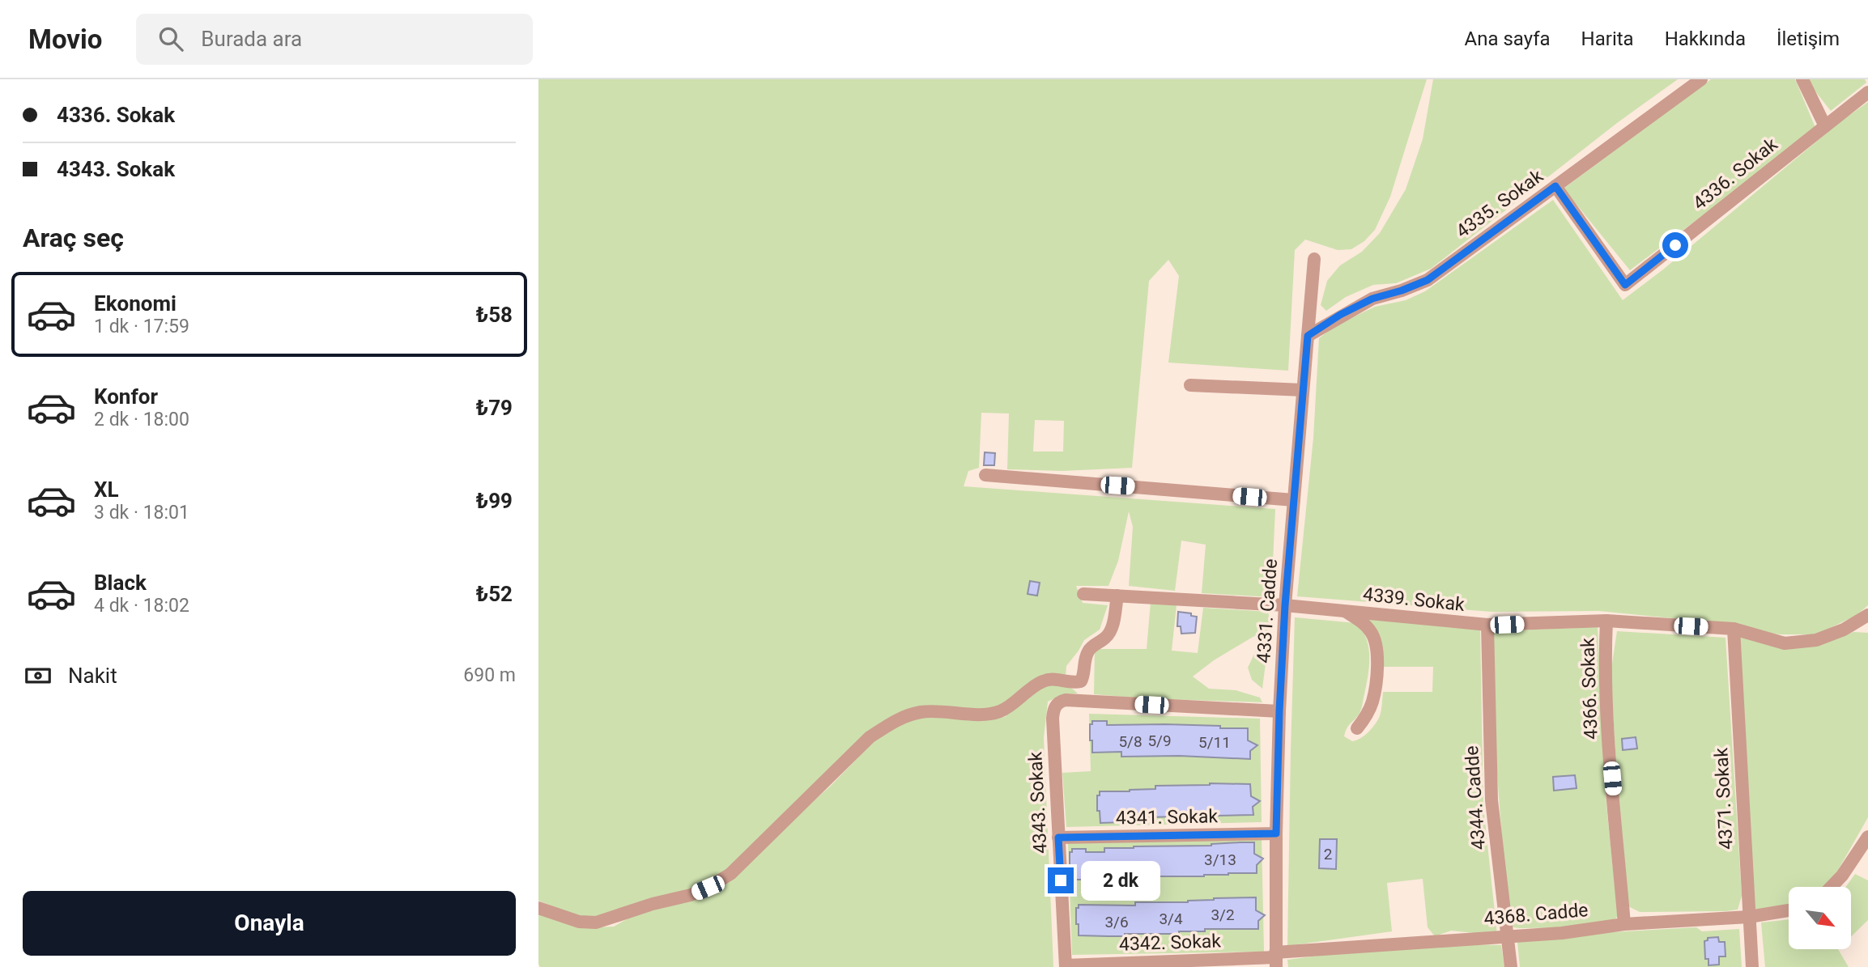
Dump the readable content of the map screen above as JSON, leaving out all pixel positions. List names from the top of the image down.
{
  "streets": {
    "street": [
      "4336. Sokak",
      "4335. Sokak",
      "4339. Sokak",
      "4331. Cadde",
      "4366. Sokak",
      "4344. Cadde",
      "4371. Sokak",
      "4343. Sokak",
      "4341. Sokak",
      "4368. Cadde",
      "4342. Sokak"
    ]
  },
  "crossings": [
    ["4336. Sokak", "4335. Sokak"],
    ["4335. Sokak", "4331. Cadde"],
    ["4339. Sokak", "4331. Cadde"],
    ["4339. Sokak", "4366. Sokak"],
    ["4339. Sokak", "4344. Cadde"],
    ["4339. Sokak", "4371. Sokak"],
    ["4331. Cadde", "4343. Sokak"],
    ["4331. Cadde", "4341. Sokak"],
    ["4331. Cadde", "4368. Cadde"],
    ["4331. Cadde", "4342. Sokak"],
    ["4366. Sokak", "4368. Cadde"],
    ["4344. Cadde", "4368. Cadde"],
    ["4371. Sokak", "4368. Cadde"],
    ["4343. Sokak", "4341. Sokak"],
    ["4343. Sokak", "4342. Sokak"],
    ["4368. Cadde", "4342. Sokak"]
  ],
  "house_numbers": [
    "5/9",
    "5/8",
    "5/11",
    "2",
    "3/13",
    "3/2",
    "3/4",
    "3/6"
  ],
  "north": "bottom right",
  "page": {
    "header": "Movio",
    "search": "Burada ara",
    "nav": [
      "Ana sayfa",
      "Harita",
      "Hakkında",
      "İletişim"
    ],
    "banner": ["4336. Sokak", "4343. Sokak"],
    "heading": "Araç seç",
    "list": [
      {
        "name": "Ekonomi",
        "note": "1 dk · 17:59",
        "value": "₺58"
      },
      {
        "name": "Konfor",
        "note": "2 dk · 18:00",
        "value": "₺79"
      },
      {
        "name": "XL",
        "note": "3 dk · 18:01",
        "value": "₺99"
      },
      {
        "name": "Black",
        "note": "4 dk · 18:02",
        "value": "₺52"
      }
    ],
    "pay": ["Nakit", "690 m"],
    "bubble": "2 dk",
    "buttons": "Onayla"
  }
}
